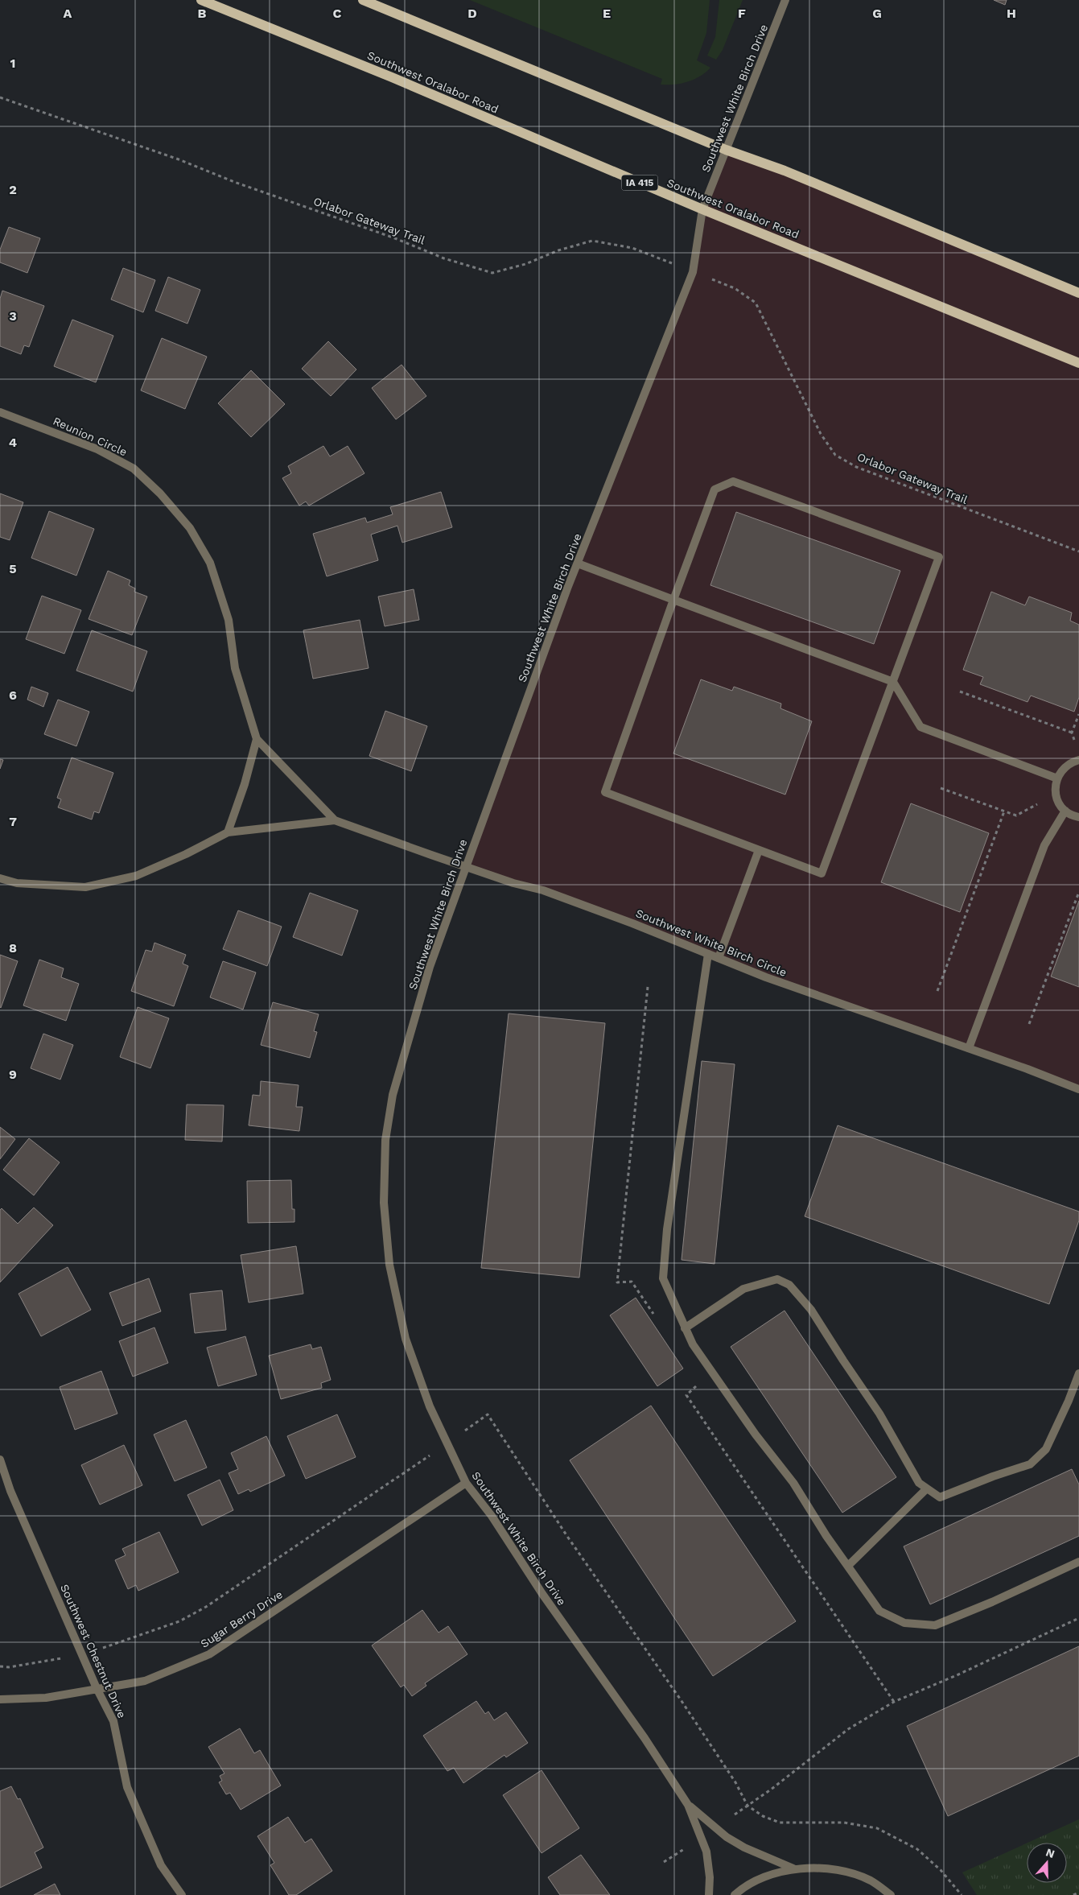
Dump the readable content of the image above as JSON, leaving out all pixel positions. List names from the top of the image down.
{
  "streets": {
    "main road": ["Southwest Oralabor Road", "IA 415"],
    "street": [
      "Southwest White Birch Drive",
      "Reunion Circle",
      "Southwest White Birch Circle",
      "Sugar Berry Drive",
      "Southwest Chestnut Drive"
    ],
    "path": ["Orlabor Gateway Trail"]
  },
  "crossings": [
    ["Southwest Oralabor Road", "Southwest White Birch Drive"],
    ["Southwest White Birch Drive", "Orlabor Gateway Trail"],
    ["Southwest White Birch Drive", "Southwest White Birch Circle"],
    ["Southwest White Birch Drive", "Sugar Berry Drive"],
    ["Reunion Circle", "Southwest White Birch Circle"],
    ["Sugar Berry Drive", "Southwest Chestnut Drive"]
  ],
  "north": "top",
  "grid": {
    "columns": [
      "A",
      "B",
      "C",
      "D",
      "E",
      "F",
      "G",
      "H"
    ],
    "rows": [
      "1",
      "2",
      "3",
      "4",
      "5",
      "6",
      "7",
      "8",
      "9"
    ]
  }
}
